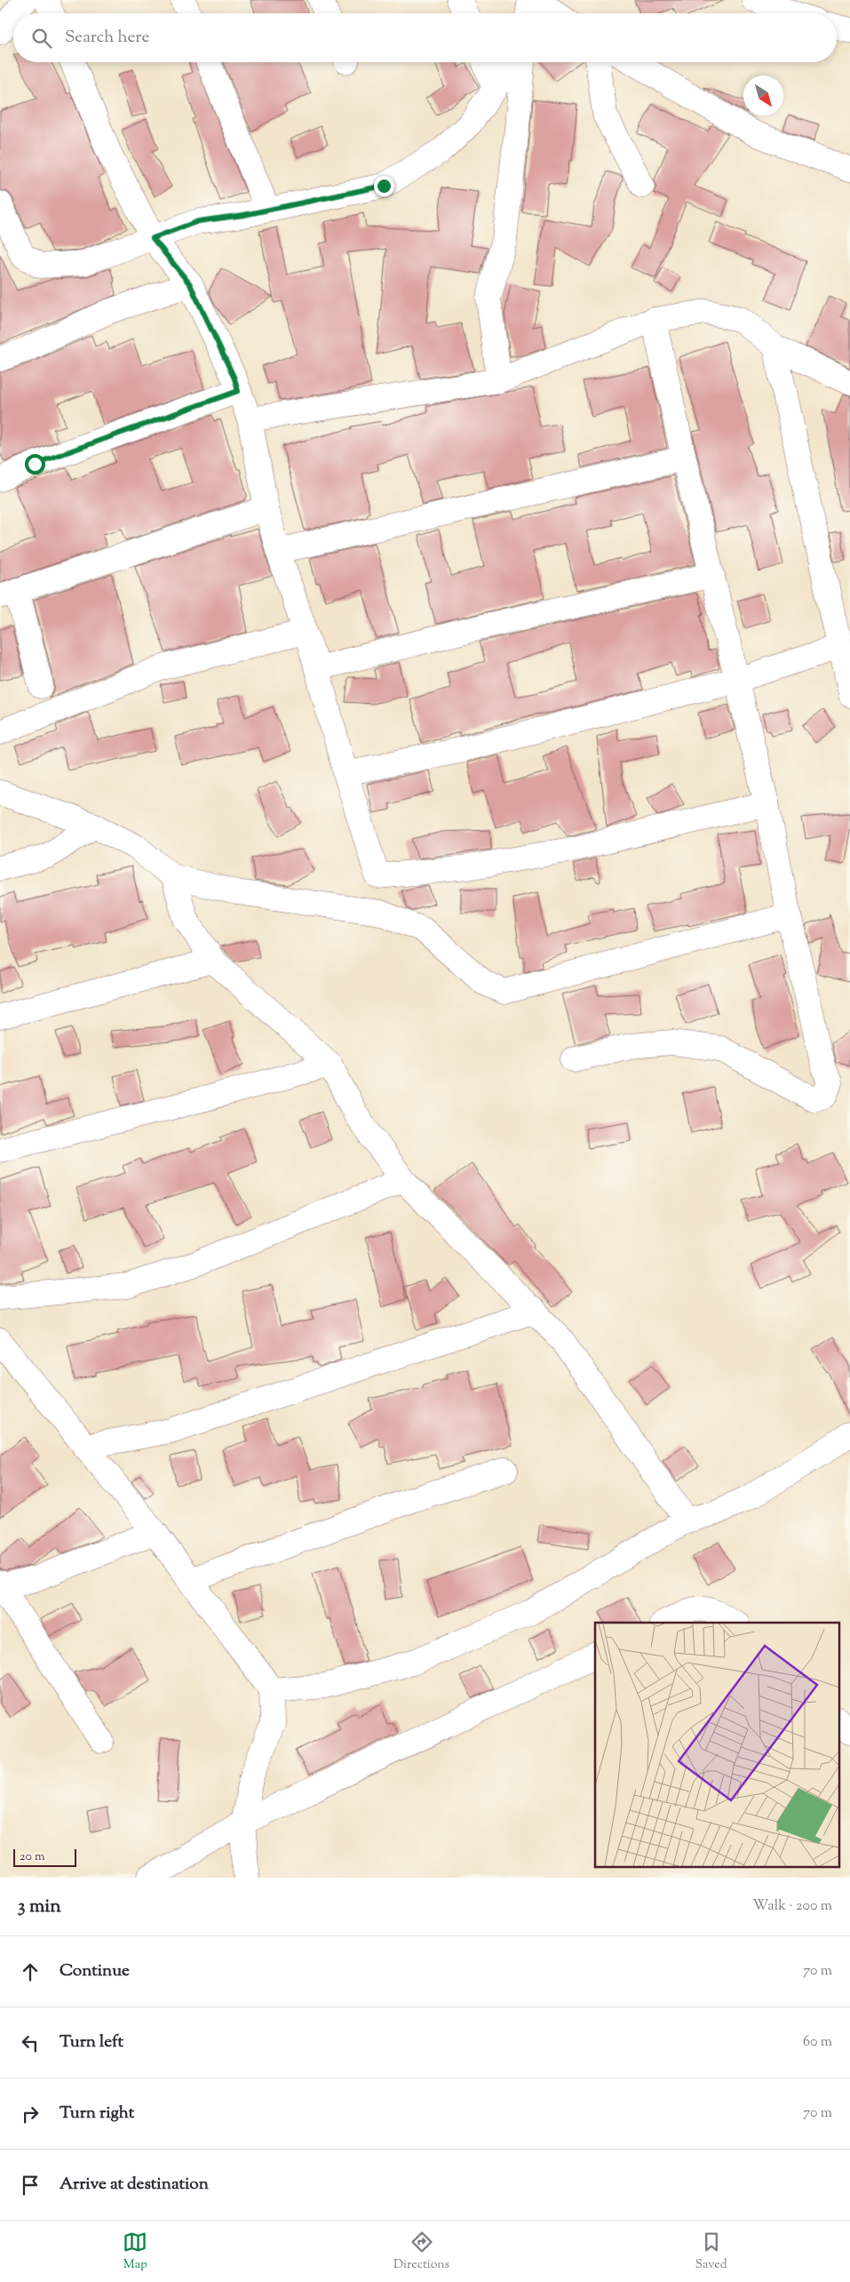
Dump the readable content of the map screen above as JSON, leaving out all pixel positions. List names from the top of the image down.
{
  "scale_bar": "20 m",
  "north": "bottom right",
  "page": {
    "search": "Search here",
    "scale": "20 m",
    "heading": ["3 min", "Walk · 200 m"],
    "list": [
      ["Continue", "70 m"],
      ["Turn left", "60 m"],
      ["Turn right", "70 m"],
      "Arrive at destination"
    ],
    "nav": ["Map", "Directions", "Saved"]
  }
}
